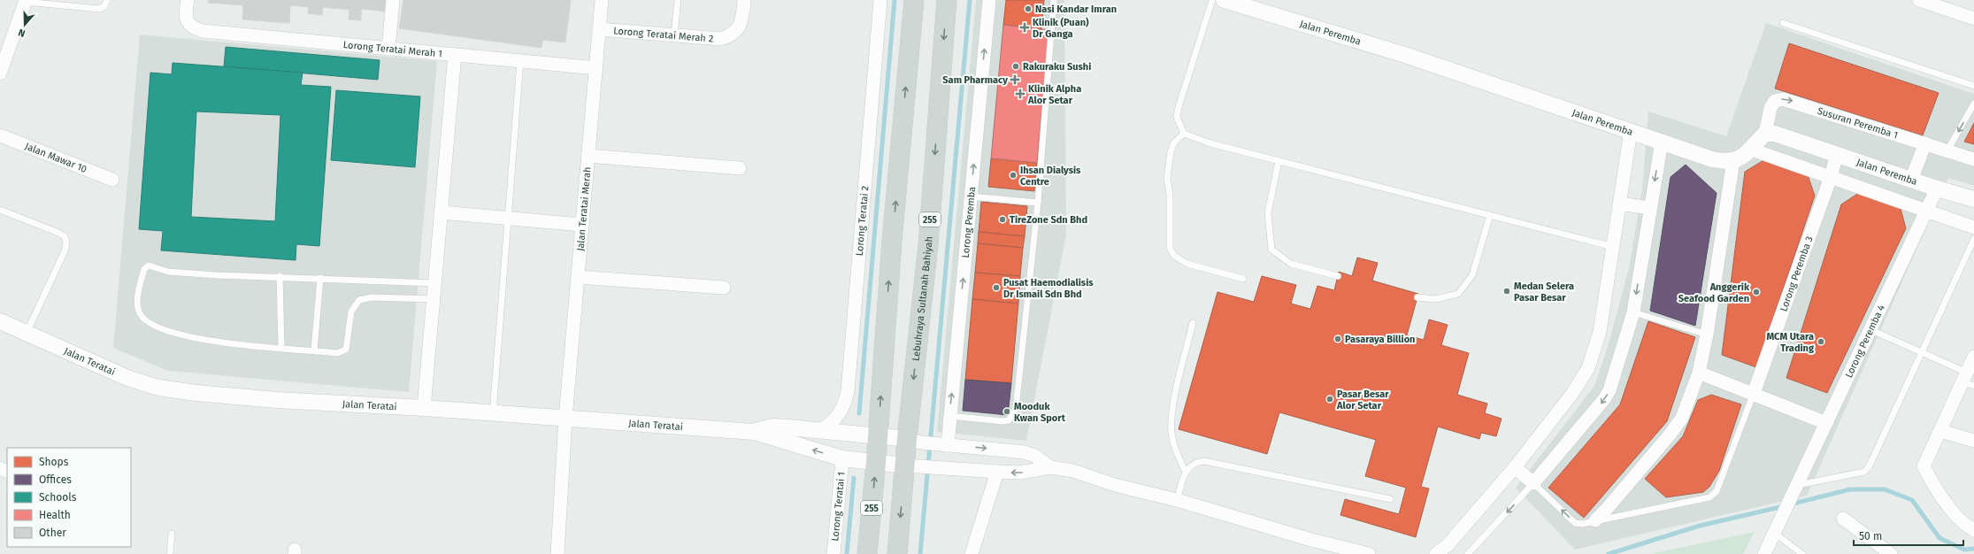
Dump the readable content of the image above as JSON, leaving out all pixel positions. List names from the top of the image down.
{
  "streets": {
    "main road": ["255", "Lebuhraya Sultanah Bahiyah"],
    "street": [
      "Jalan Peremba",
      "Lorong Teratai Merah 2",
      "Lorong Teratai Merah 1",
      "Susuran Peremba 1",
      "Jalan Mawar 10",
      "Jalan Teratai Merah",
      "Lorong Teratai 2",
      "Lorong Peremba",
      "Lorong Peremba 3",
      "Lorong Peremba 4",
      "Jalan Teratai",
      "Lorong Teratai 1"
    ]
  },
  "crossings": [
    ["Jalan Peremba", "Susuran Peremba 1"],
    ["Jalan Peremba", "Lorong Peremba 3"],
    ["Jalan Peremba", "Lorong Peremba 4"],
    ["Lorong Teratai Merah 2", "Jalan Teratai Merah"],
    ["Lorong Teratai Merah 1", "Jalan Teratai Merah"],
    ["Jalan Teratai Merah", "Jalan Teratai"],
    ["255", "Jalan Teratai"],
    ["Lorong Teratai 2", "Jalan Teratai"],
    ["Lebuhraya Sultanah Bahiyah", "Jalan Teratai"],
    ["Jalan Teratai", "Lorong Teratai 1"]
  ],
  "one_way": ["Lorong Peremba"],
  "places": {
    "other": [
      "Nasi Kandar Imran",
      "Rakuraku Sushi",
      "Ihsan Dialysis Centre",
      "TireZone Sdn Bhd",
      "Pusat Haemodialisis Dr Ismail Sdn Bhd",
      "Medan Selera Pasar Besar",
      "Anggerik Seafood Garden",
      "Pasaraya Billion",
      "MCM Utara Trading",
      "Pasar Besar Alor Setar",
      "Mooduk Kwan Sport"
    ],
    "health": ["Klinik (Puan) Dr Ganga", "Sam Pharmacy", "Klinik Alpha Alor Setar"]
  },
  "legend": [
    "Shops",
    "Offices",
    "Schools",
    "Health",
    "Other"
  ],
  "scale_bar": "50 m",
  "north": "bottom"
}
